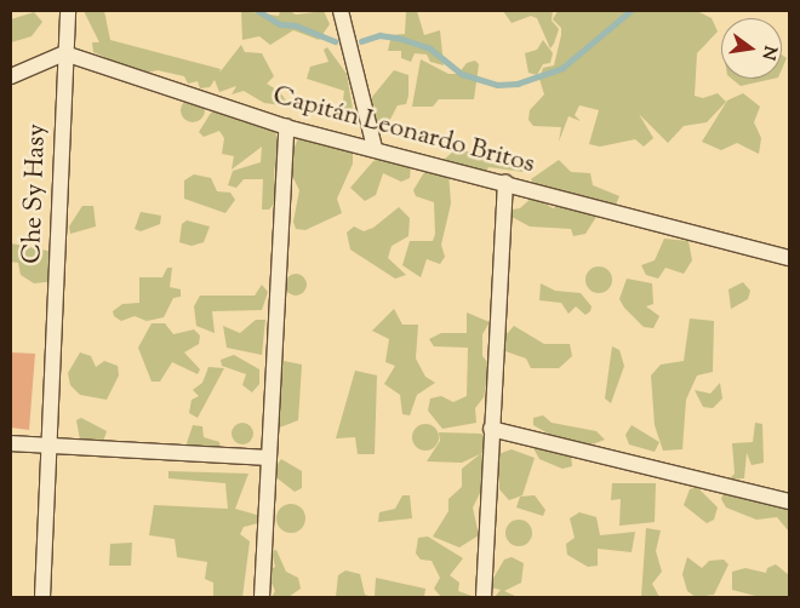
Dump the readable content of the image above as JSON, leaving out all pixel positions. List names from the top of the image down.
{
  "streets": {
    "street": ["Capitán Leonardo Britos", "Che Sy Hasy"]
  },
  "crossings": [
    ["Capitán Leonardo Britos", "Che Sy Hasy"]
  ],
  "north": "right"
}
